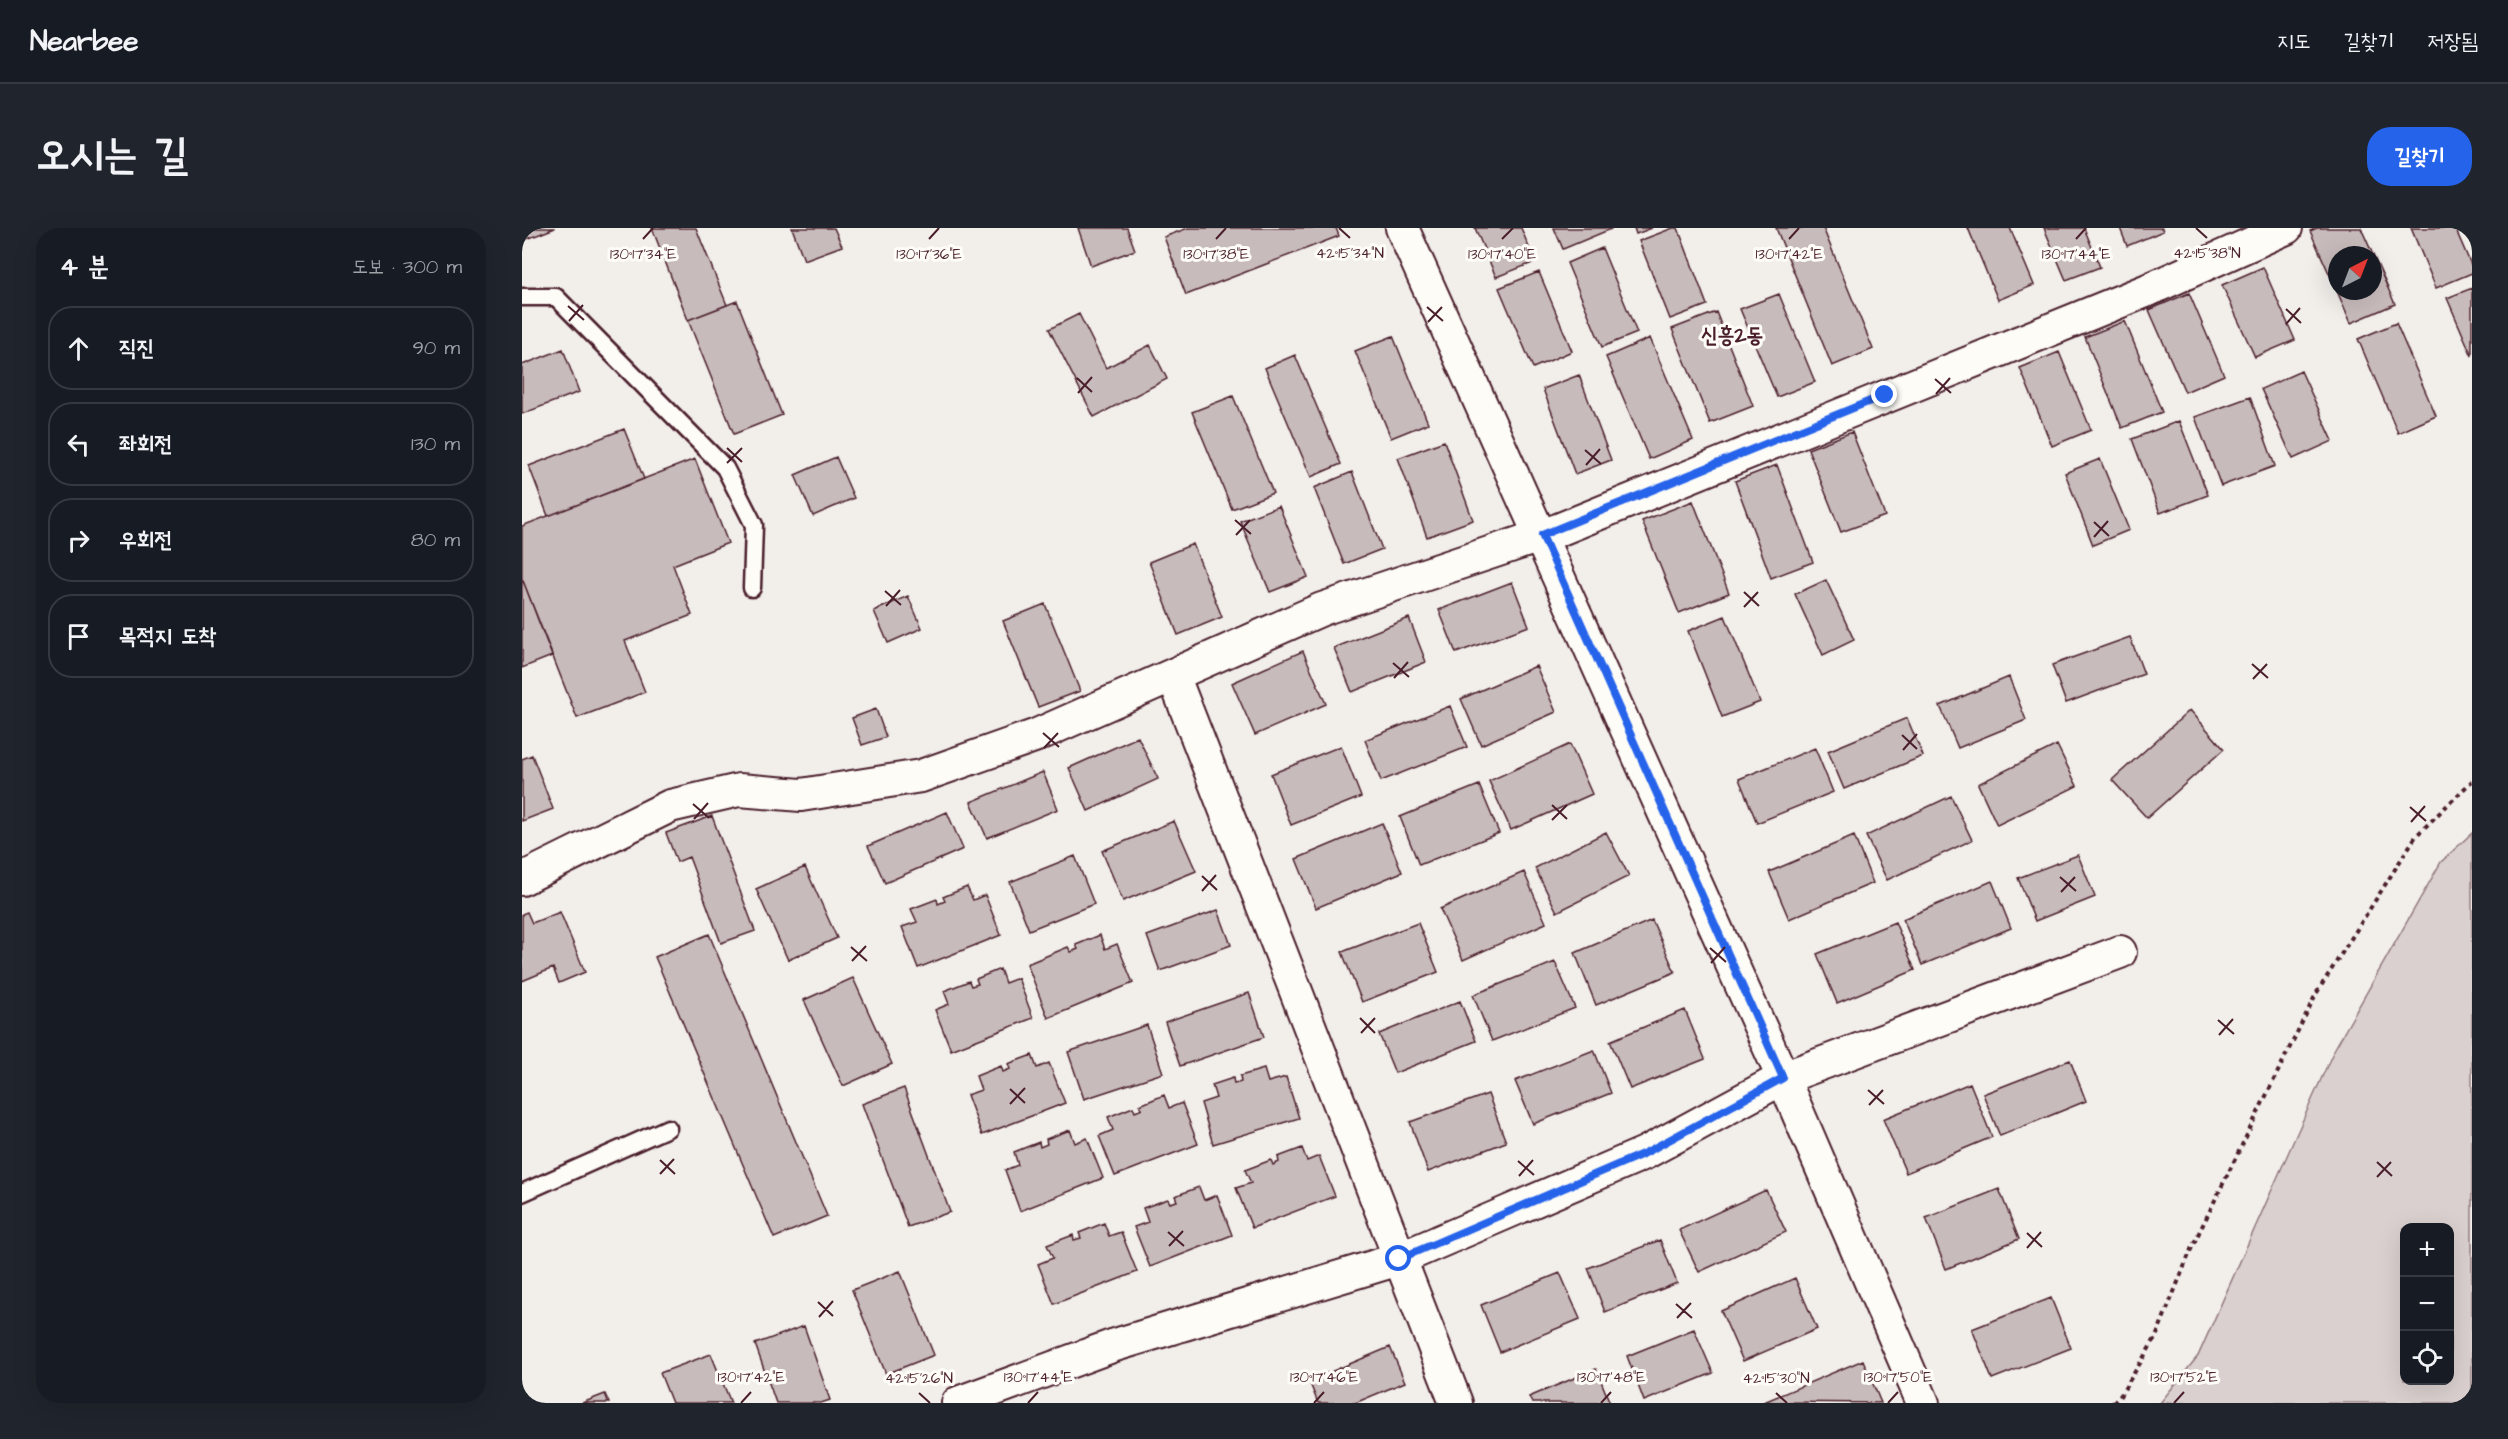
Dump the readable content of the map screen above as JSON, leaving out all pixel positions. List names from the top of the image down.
{
  "districts": ["신흥2동"],
  "north": "top right",
  "page": {
    "header": "Nearbee",
    "nav": ["지도", "길찾기", "저장됨"],
    "title": "오시는 길",
    "buttons": "길찾기",
    "heading": ["4 분", "도보 · 300 m"],
    "list": [
      ["직진", "90 m"],
      ["좌회전", "130 m"],
      ["우회전", "80 m"],
      "목적지 도착"
    ],
    "map_buttons": ["+", "−"]
  },
  "coordinates": [
    "42°15'34\"N",
    "42°15'38\"N",
    "130°17'34\"E",
    "130°17'38\"E",
    "130°17'40\"E",
    "130°17'42\"E",
    "130°17'44\"E",
    "130°17'36\"E",
    "130°17'46\"E",
    "130°17'48\"E",
    "130°17'50\"E",
    "130°17'52\"E",
    "42°15'26\"N",
    "42°15'30\"N"
  ]
}
